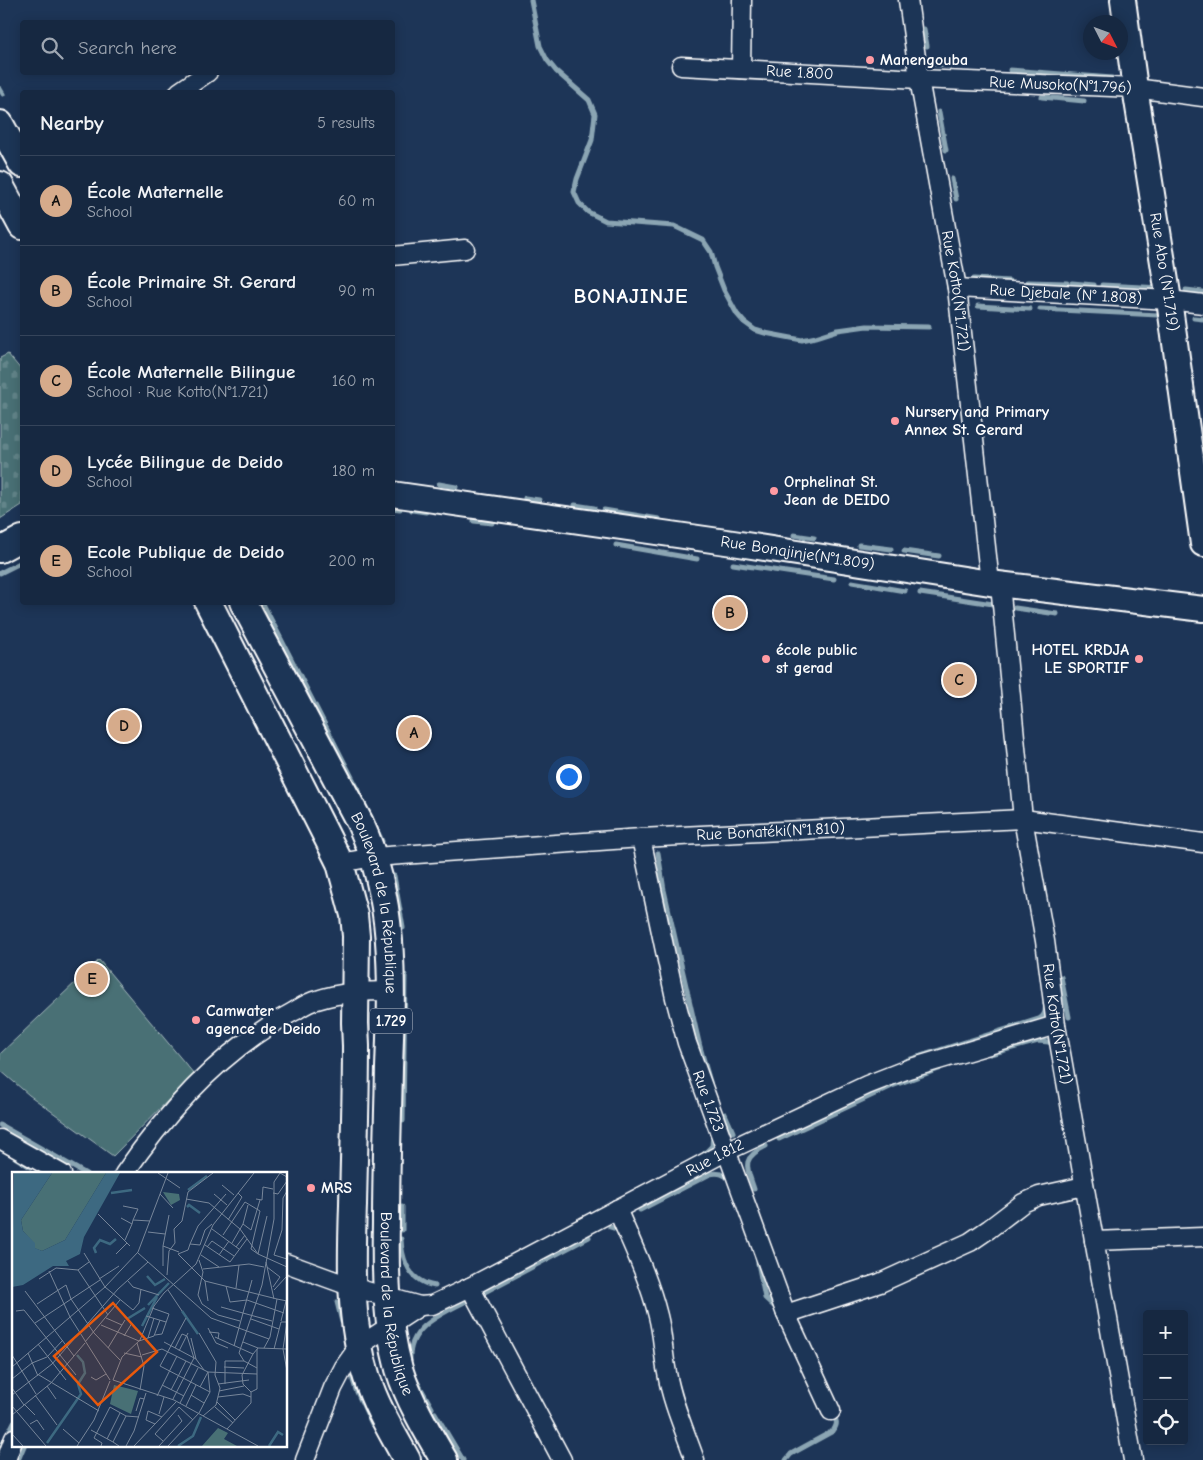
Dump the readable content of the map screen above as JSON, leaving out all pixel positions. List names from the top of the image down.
{
  "streets": {
    "main road": [
      "Rue Abo (N°1.719)",
      "Rue Bonajinje(N°1.809)",
      "Boulevard de la République",
      "1.729"
    ],
    "street": [
      "Rue 1.800",
      "Rue Musoko(N°1.796)",
      "Rue Kotto(N°1.721)",
      "Rue Djebale (N° 1.808)",
      "Rue Bonatéki(N°1.810)",
      "Rue 1.723",
      "Rue 1.812"
    ]
  },
  "crossings": [
    ["Rue 1.800", "Rue Musoko(N°1.796)"],
    ["Rue 1.800", "Rue Kotto(N°1.721)"],
    ["Rue Musoko(N°1.796)", "Rue Abo (N°1.719)"],
    ["Rue Musoko(N°1.796)", "Rue Kotto(N°1.721)"],
    ["Rue Abo (N°1.719)", "Rue Djebale (N° 1.808)"],
    ["Rue Kotto(N°1.721)", "Rue Djebale (N° 1.808)"],
    ["Rue Kotto(N°1.721)", "Rue Bonajinje(N°1.809)"],
    ["Rue Kotto(N°1.721)", "Rue Bonatéki(N°1.810)"],
    ["Rue Kotto(N°1.721)", "Rue 1.812"],
    ["Rue Bonatéki(N°1.810)", "Boulevard de la République"],
    ["Rue Bonatéki(N°1.810)", "Rue 1.723"],
    ["Rue 1.723", "Rue 1.812"]
  ],
  "districts": ["BONAJINJE"],
  "places": [
    "Manengouba",
    "Nursery and Primary Annex St. Gerard",
    "Orphelinat St. Jean de DEIDO",
    "école public st gerad",
    "HOTEL KRDJA LE SPORTIF",
    "Camwater agence de Deido",
    "MRS"
  ],
  "north": "bottom right",
  "page": {
    "search": "Search here",
    "heading": ["Nearby", "5 results"],
    "list": [
      {
        "mark": "A",
        "name": "École Maternelle",
        "note": "School",
        "value": "60 m"
      },
      {
        "mark": "B",
        "name": "École Primaire St. Gerard",
        "note": "School",
        "value": "90 m"
      },
      {
        "mark": "C",
        "name": "École Maternelle Bilingue",
        "note": "School · Rue Kotto(N°1.721)",
        "value": "160 m"
      },
      {
        "mark": "D",
        "name": "Lycée Bilingue de Deido",
        "note": "School",
        "value": "180 m"
      },
      {
        "mark": "E",
        "name": "Ecole Publique de Deido",
        "note": "School",
        "value": "200 m"
      }
    ],
    "pins": [
      "B",
      "C",
      "D",
      "A",
      "E"
    ],
    "map_buttons": ["+", "−"]
  }
}
